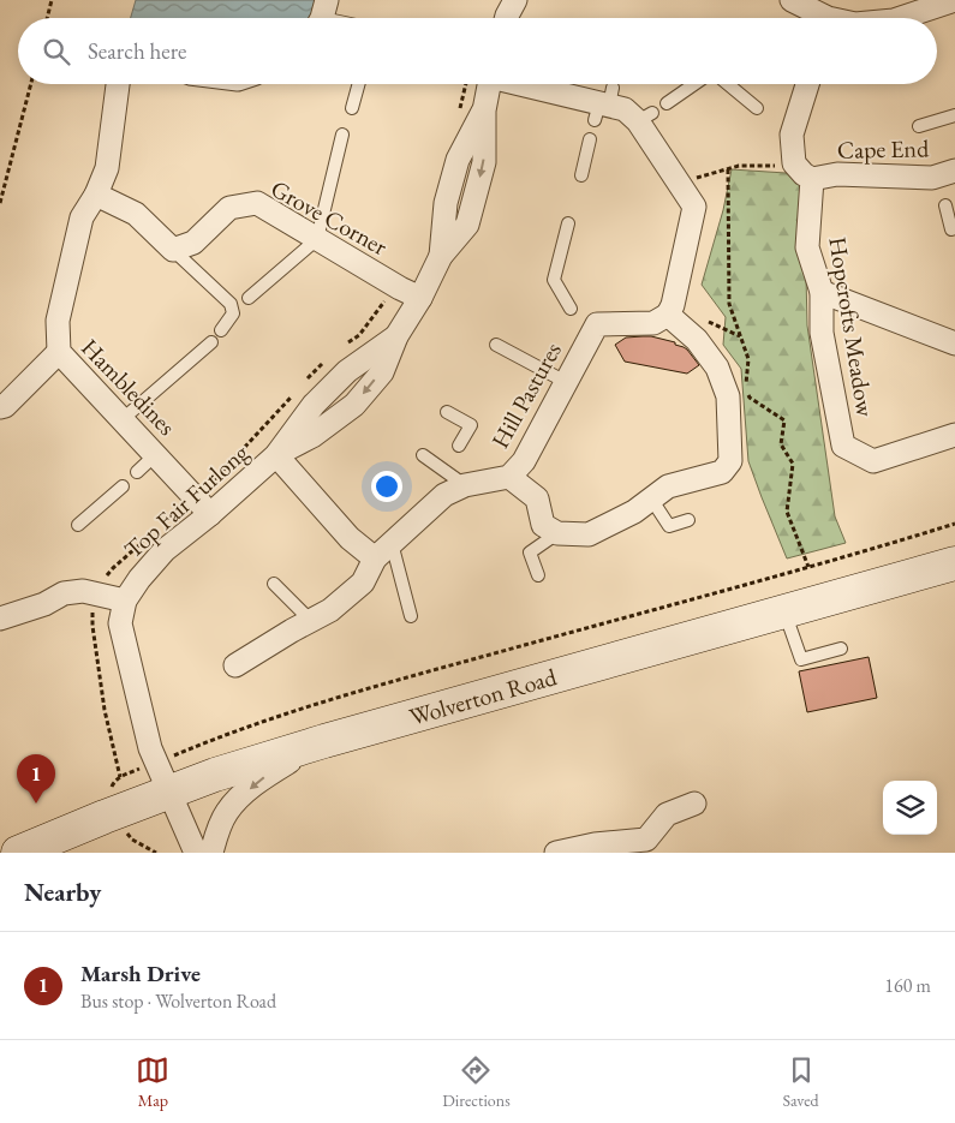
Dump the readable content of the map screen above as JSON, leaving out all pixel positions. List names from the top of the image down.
{
  "streets": {
    "street": [
      "Cape End",
      "Grove Corner",
      "Hopcrofts Meadow",
      "Hambledines",
      "Hill Pastures",
      "Top Fair Furlong",
      "Wolverton Road"
    ]
  },
  "crossings": [
    ["Cape End", "Hopcrofts Meadow"],
    ["Grove Corner", "Top Fair Furlong"],
    ["Hambledines", "Top Fair Furlong"],
    ["Top Fair Furlong", "Wolverton Road"]
  ],
  "page": {
    "search": "Search here",
    "pins": "1",
    "heading": "Nearby",
    "list": [
      {
        "mark": "1",
        "name": "Marsh Drive",
        "note": "Bus stop · Wolverton Road",
        "value": "160 m"
      }
    ],
    "nav": ["Map", "Directions", "Saved"]
  }
}
